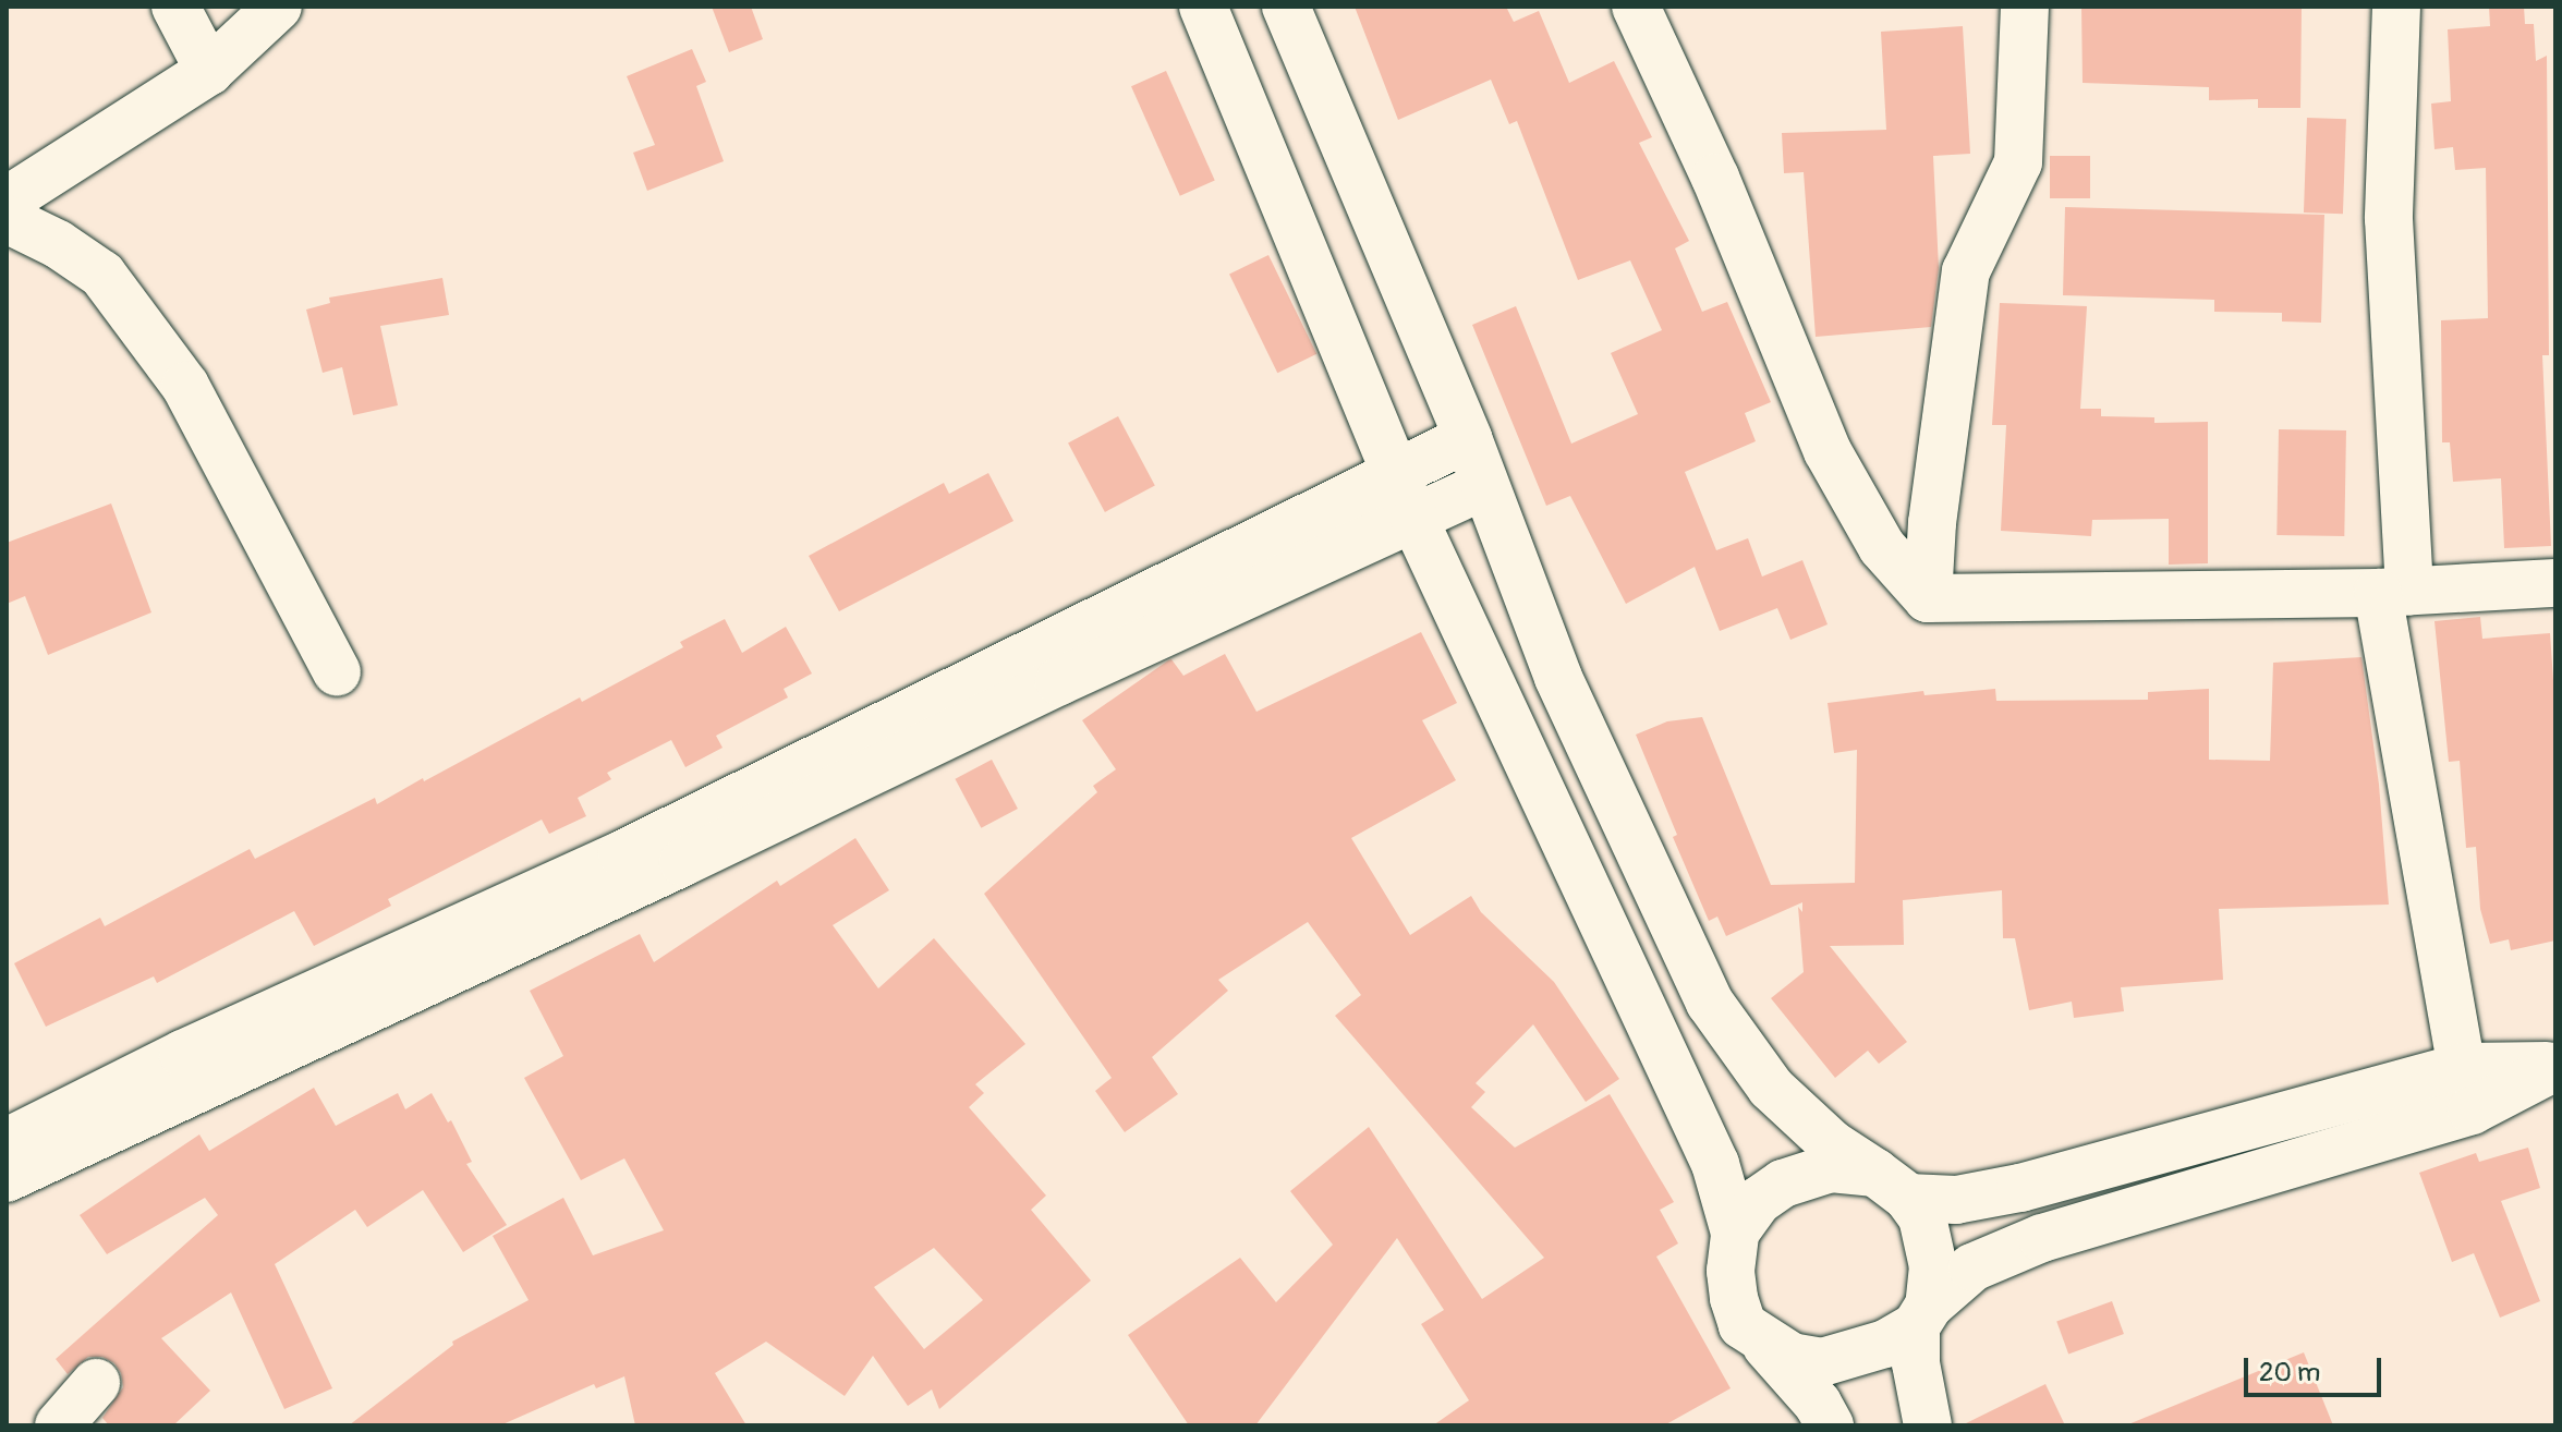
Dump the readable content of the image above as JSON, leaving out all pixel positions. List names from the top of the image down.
{
  "scale_bar": "20 m"
}
